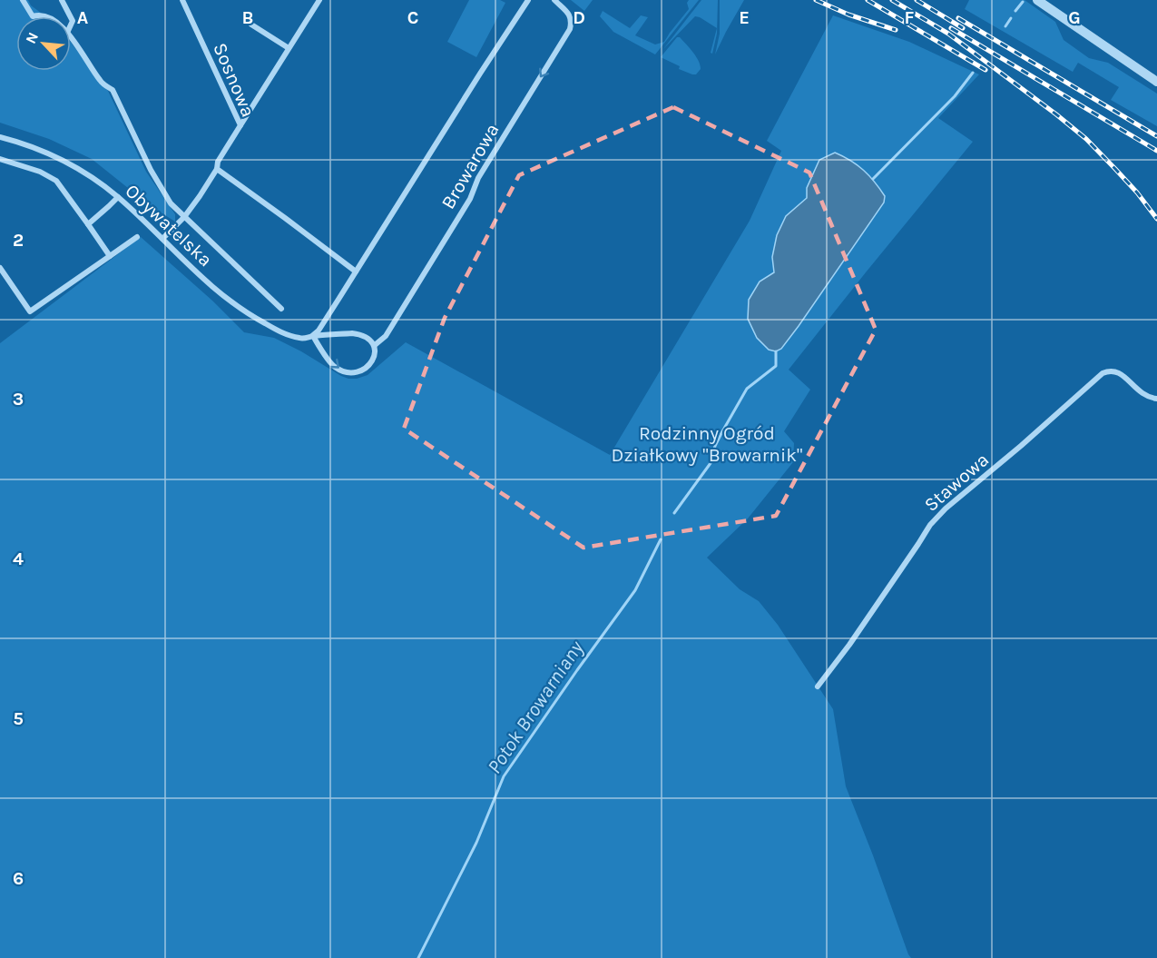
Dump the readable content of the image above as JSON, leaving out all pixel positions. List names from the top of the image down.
{
  "streets": {
    "street": [
      "Sosnowa",
      "Browarowa",
      "Obywatelska",
      "Stawowa"
    ]
  },
  "crossings": [
    ["Sosnowa", "Obywatelska"],
    ["Browarowa", "Obywatelska"]
  ],
  "one_way": ["Browarowa"],
  "water": ["Potok Browarniany"],
  "parks": ["Rodzinny Ogród Działkowy \"Browarnik\""],
  "north": "top left",
  "grid": {
    "columns": [
      "A",
      "B",
      "C",
      "D",
      "E",
      "F",
      "G"
    ],
    "rows": [
      "2",
      "3",
      "4",
      "5",
      "6"
    ]
  }
}
